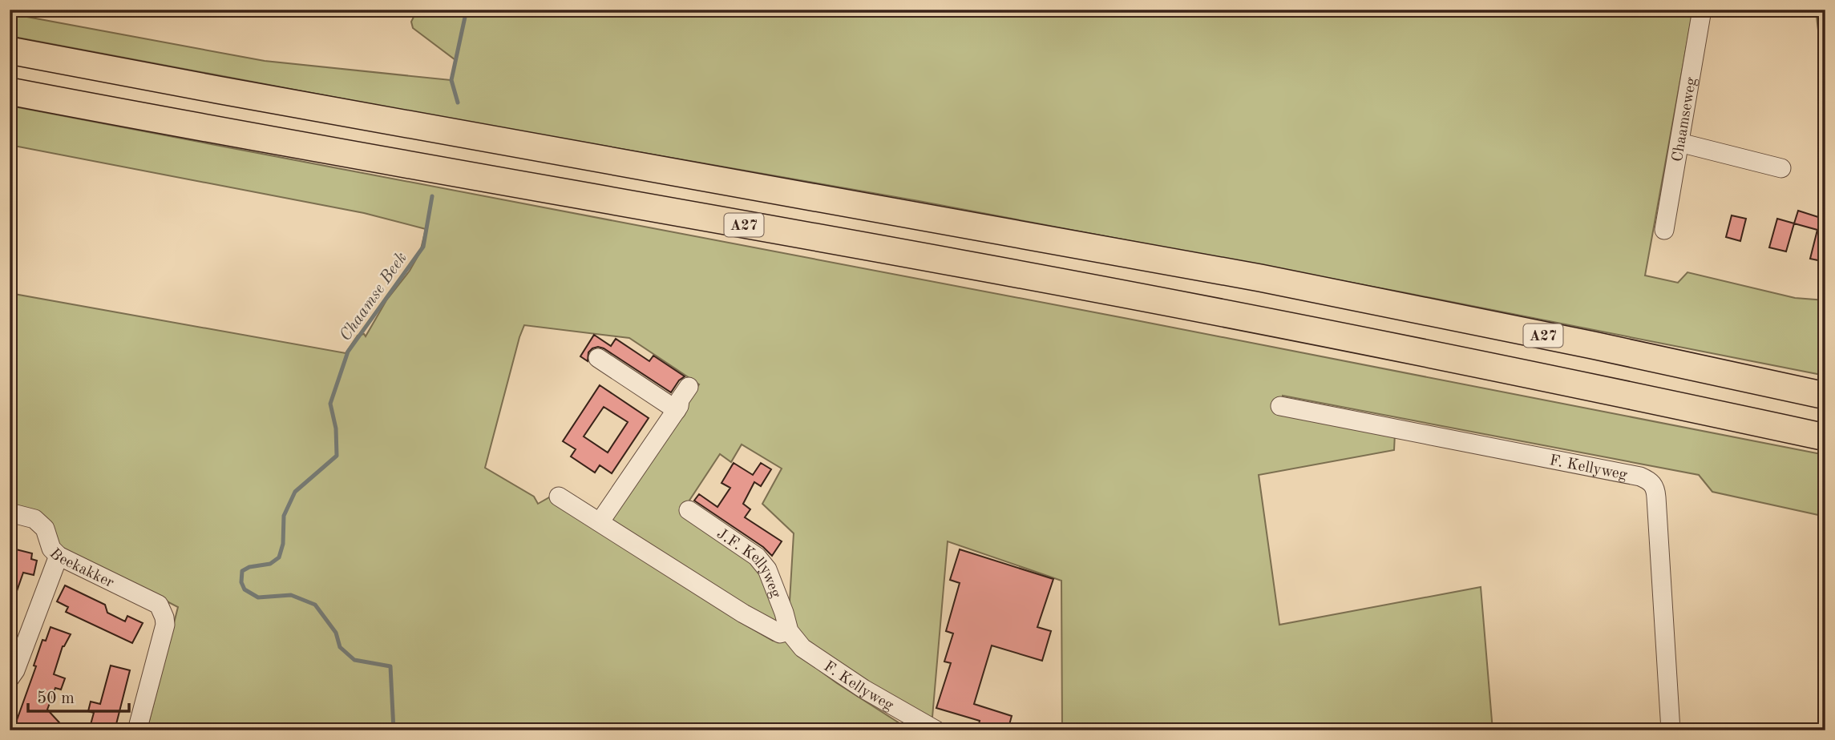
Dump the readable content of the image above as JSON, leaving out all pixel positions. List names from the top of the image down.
{
  "streets": {
    "highway": ["A27"],
    "street": [
      "Chaamseweg",
      "F. Kellyweg",
      "J.F. Kellyweg",
      "Beekakker"
    ]
  },
  "crossings": [
    ["F. Kellyweg", "J.F. Kellyweg"]
  ],
  "water": ["Chaamse Beek"],
  "scale_bar": "50 m"
}
